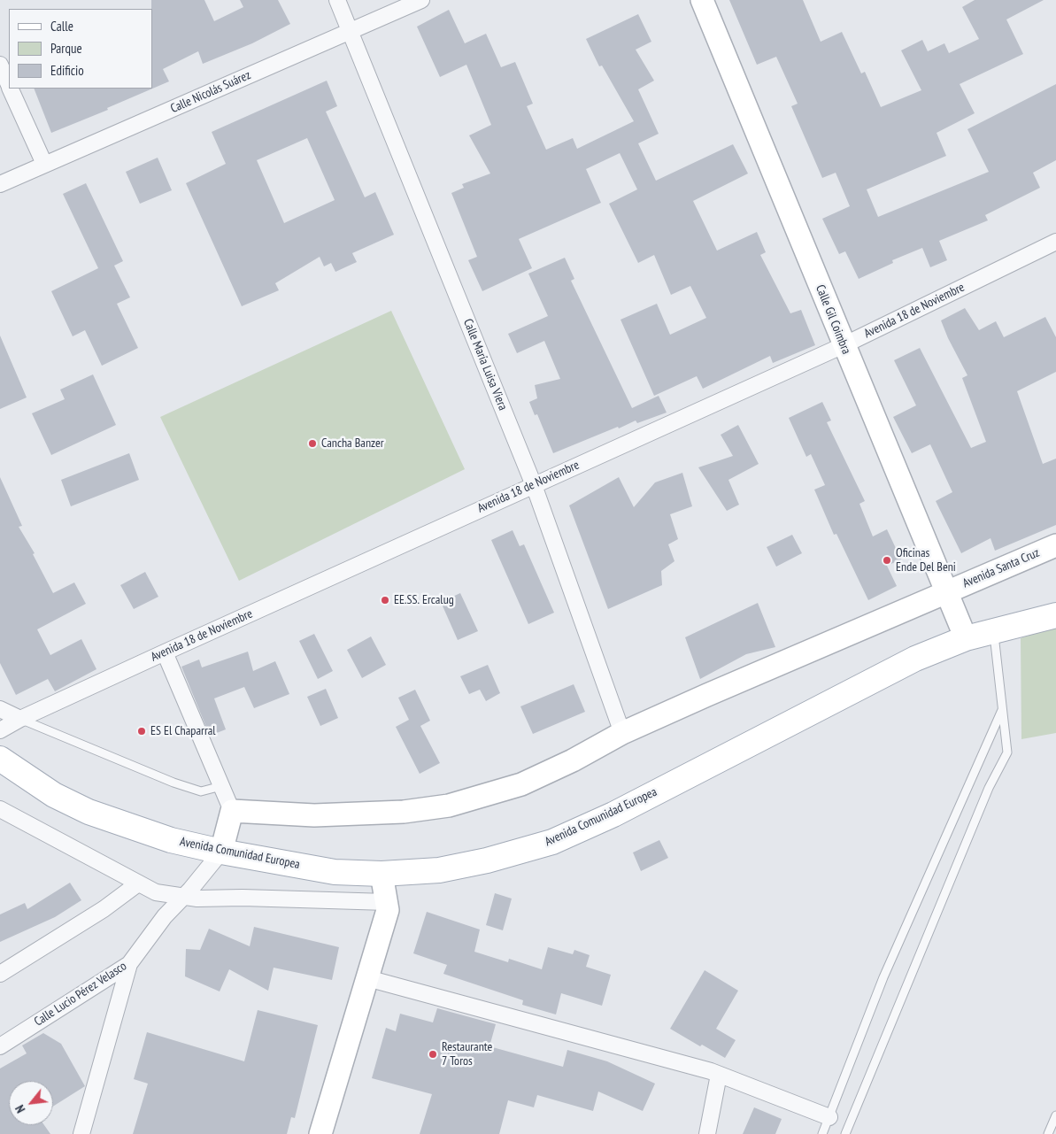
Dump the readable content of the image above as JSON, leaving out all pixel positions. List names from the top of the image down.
{
  "streets": {
    "main road": ["Avenida Comunidad Europea"],
    "street": [
      "Calle Nicolás Suárez",
      "Avenida 18 de Noviembre",
      "Calle Gil Coimbra",
      "Calle María Luisa Viera",
      "Avenida Santa Cruz",
      "Calle Lucio Pérez Velasco"
    ]
  },
  "crossings": [
    ["Calle Nicolás Suárez", "Calle María Luisa Viera"],
    ["Avenida 18 de Noviembre", "Calle Gil Coimbra"],
    ["Avenida 18 de Noviembre", "Calle María Luisa Viera"],
    ["Calle Gil Coimbra", "Avenida Santa Cruz"],
    ["Calle Gil Coimbra", "Avenida Comunidad Europea"],
    ["Calle María Luisa Viera", "Avenida Santa Cruz"],
    ["Avenida Comunidad Europea", "Calle Lucio Pérez Velasco"]
  ],
  "places": [
    "Cancha Banzer",
    "Oficinas Ende Del Beni",
    "EE.SS. Ercalug",
    "ES El Chaparral",
    "Restaurante 7 Toros"
  ],
  "legend": ["Calle", "Parque", "Edificio"],
  "north": "bottom left"
}
